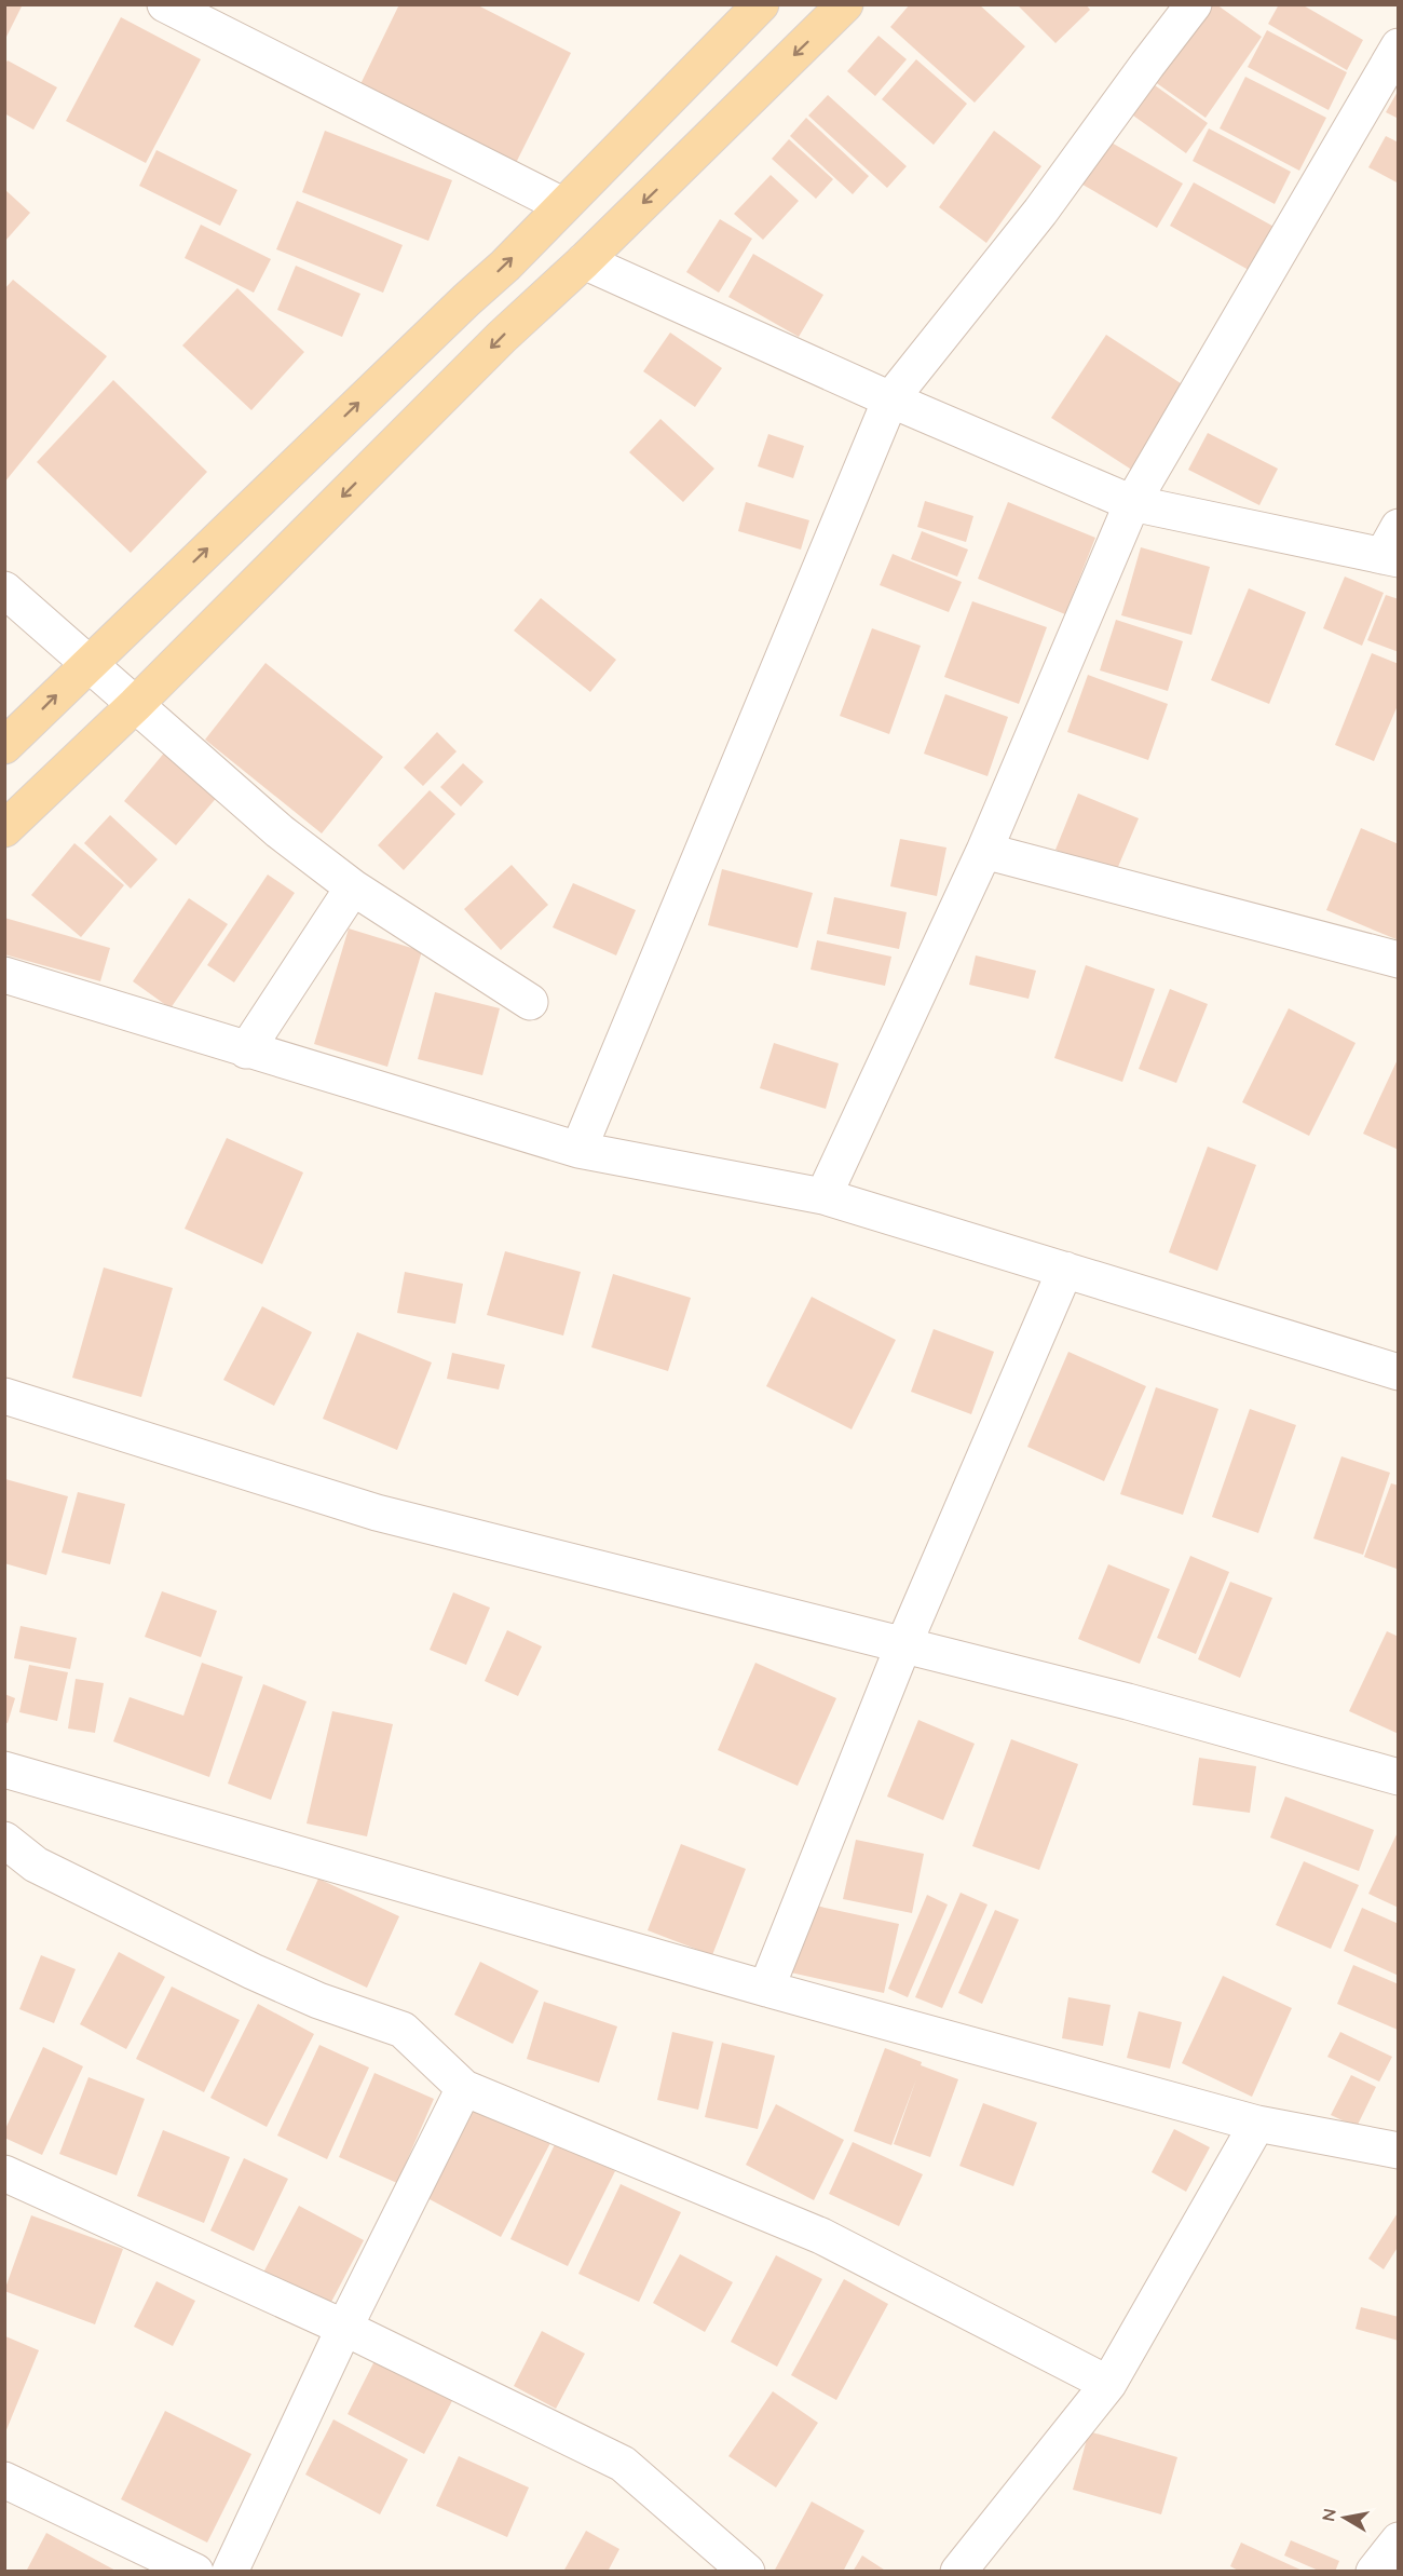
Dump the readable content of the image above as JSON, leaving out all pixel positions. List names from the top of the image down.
{
  "north": "left"
}
